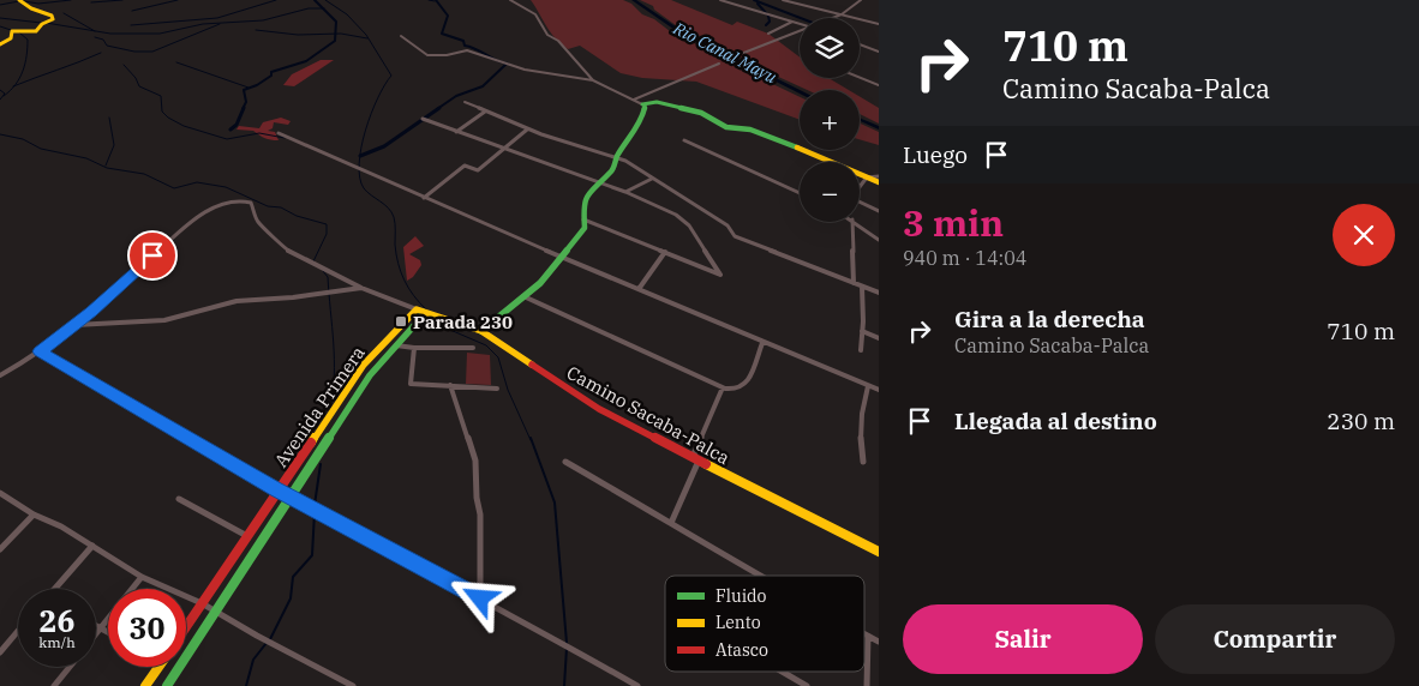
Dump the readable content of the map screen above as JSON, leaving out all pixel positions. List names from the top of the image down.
{
  "streets": {
    "street": ["Avenida Primera", "Camino Sacaba-Palca"]
  },
  "crossings": [
    ["Avenida Primera", "Camino Sacaba-Palca"]
  ],
  "water": ["Rio Canal Mayu"],
  "places": {
    "transit": ["Parada 230"]
  },
  "legend": ["Fluido", "Lento", "Atasco"],
  "page": {
    "turn": ["710 m", "Camino Sacaba-Palca"],
    "map_buttons": ["+", "−"],
    "then": "Luego",
    "heading": ["3 min", "940 m · 14:04"],
    "list": [
      {
        "name": "Gira a la derecha",
        "note": "Camino Sacaba-Palca",
        "value": "710 m"
      },
      {
        "name": "Llegada al destino",
        "value": "230 m"
      }
    ],
    "speed": "26 km/h",
    "limit": "30",
    "buttons": ["Salir", "Compartir"]
  }
}
